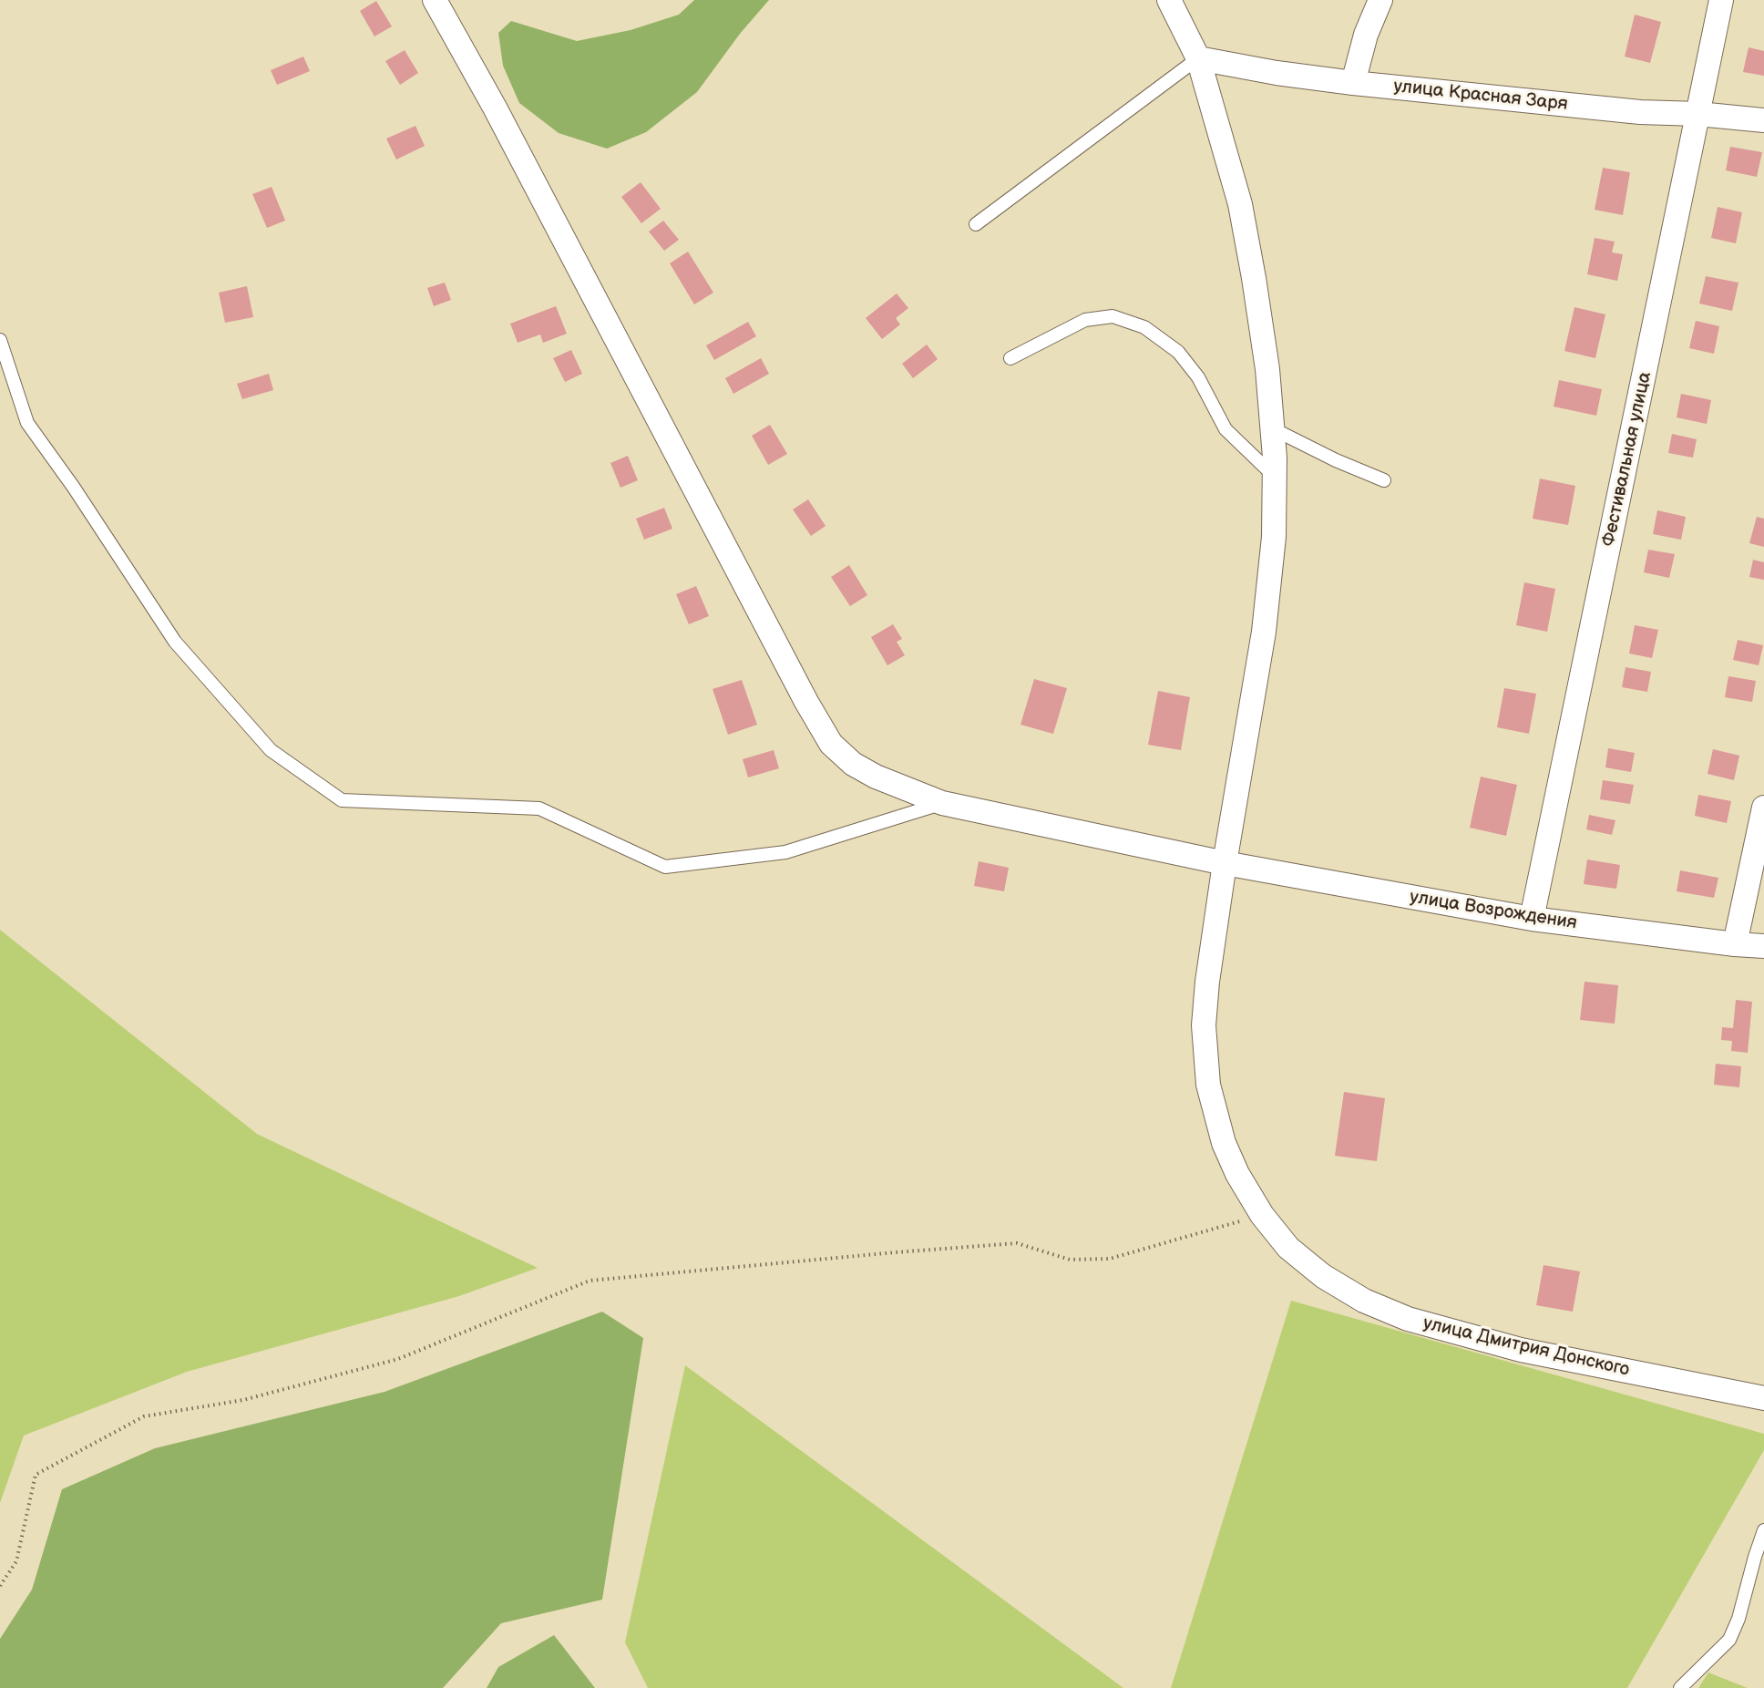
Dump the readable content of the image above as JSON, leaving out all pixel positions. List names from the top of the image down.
{
  "streets": {
    "street": [
      "улица Красная Заря",
      "Фестивальная улица",
      "улица Возрождения",
      "улица Дмитрия Донского"
    ]
  },
  "crossings": [
    ["улица Красная Заря", "Фестивальная улица"],
    ["улица Красная Заря", "улица Дмитрия Донского"],
    ["Фестивальная улица", "улица Возрождения"],
    ["улица Возрождения", "улица Дмитрия Донского"]
  ]
}
